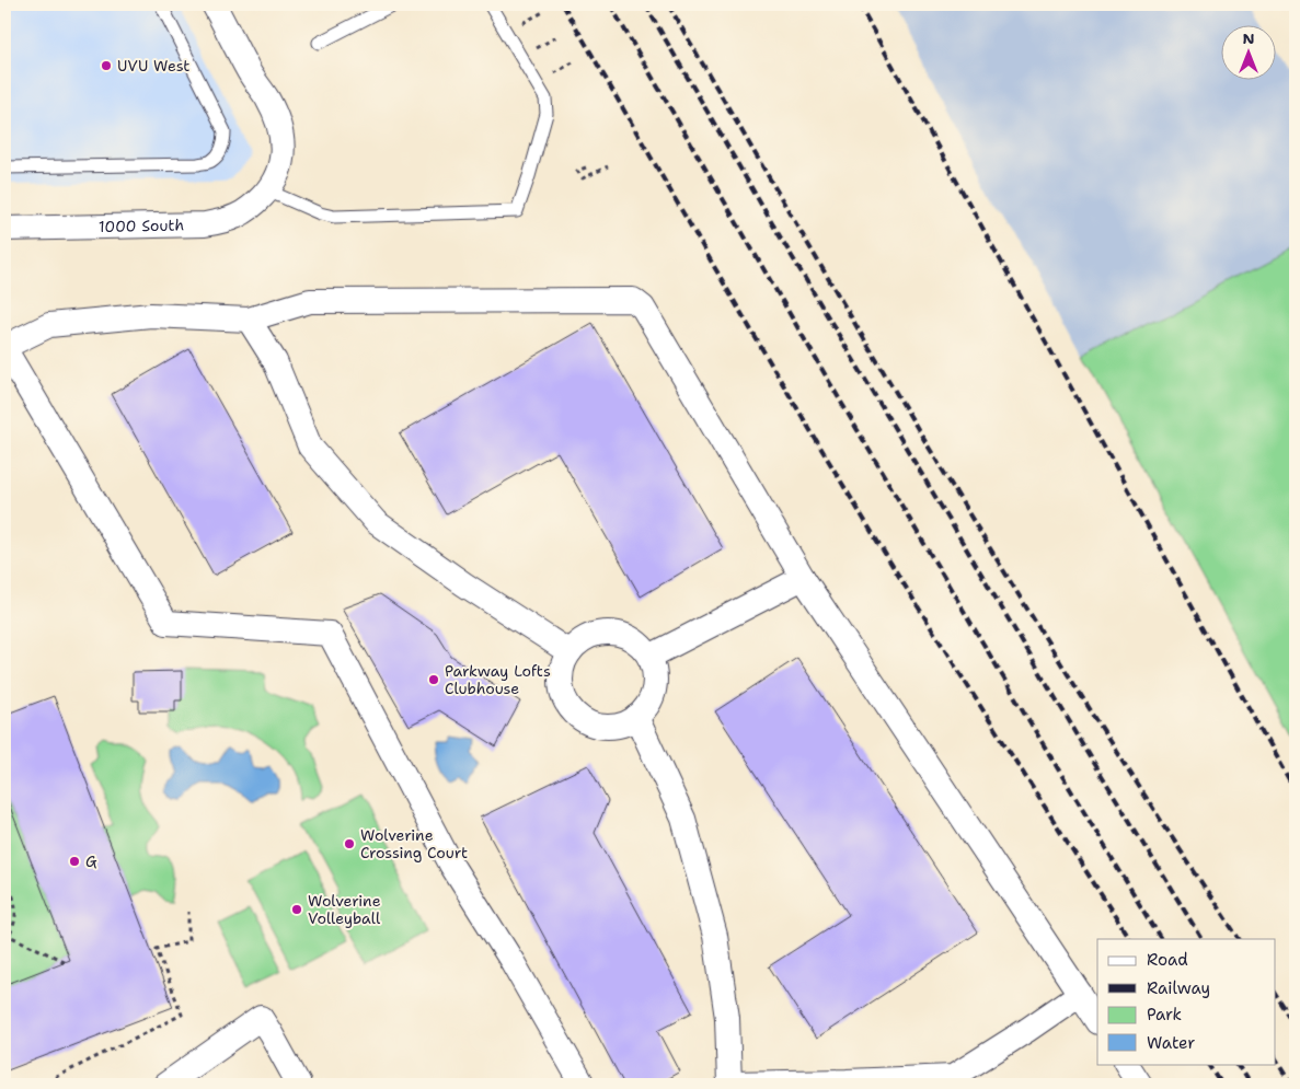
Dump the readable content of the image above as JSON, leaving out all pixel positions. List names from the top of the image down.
{
  "streets": {
    "street": ["1000 South"]
  },
  "places": [
    "UVU West",
    "Parkway Lofts Clubhouse",
    "Wolverine Crossing Court",
    "G",
    "Wolverine Volleyball"
  ],
  "legend": [
    "Road",
    "Railway",
    "Park",
    "Water"
  ],
  "north": "top"
}
